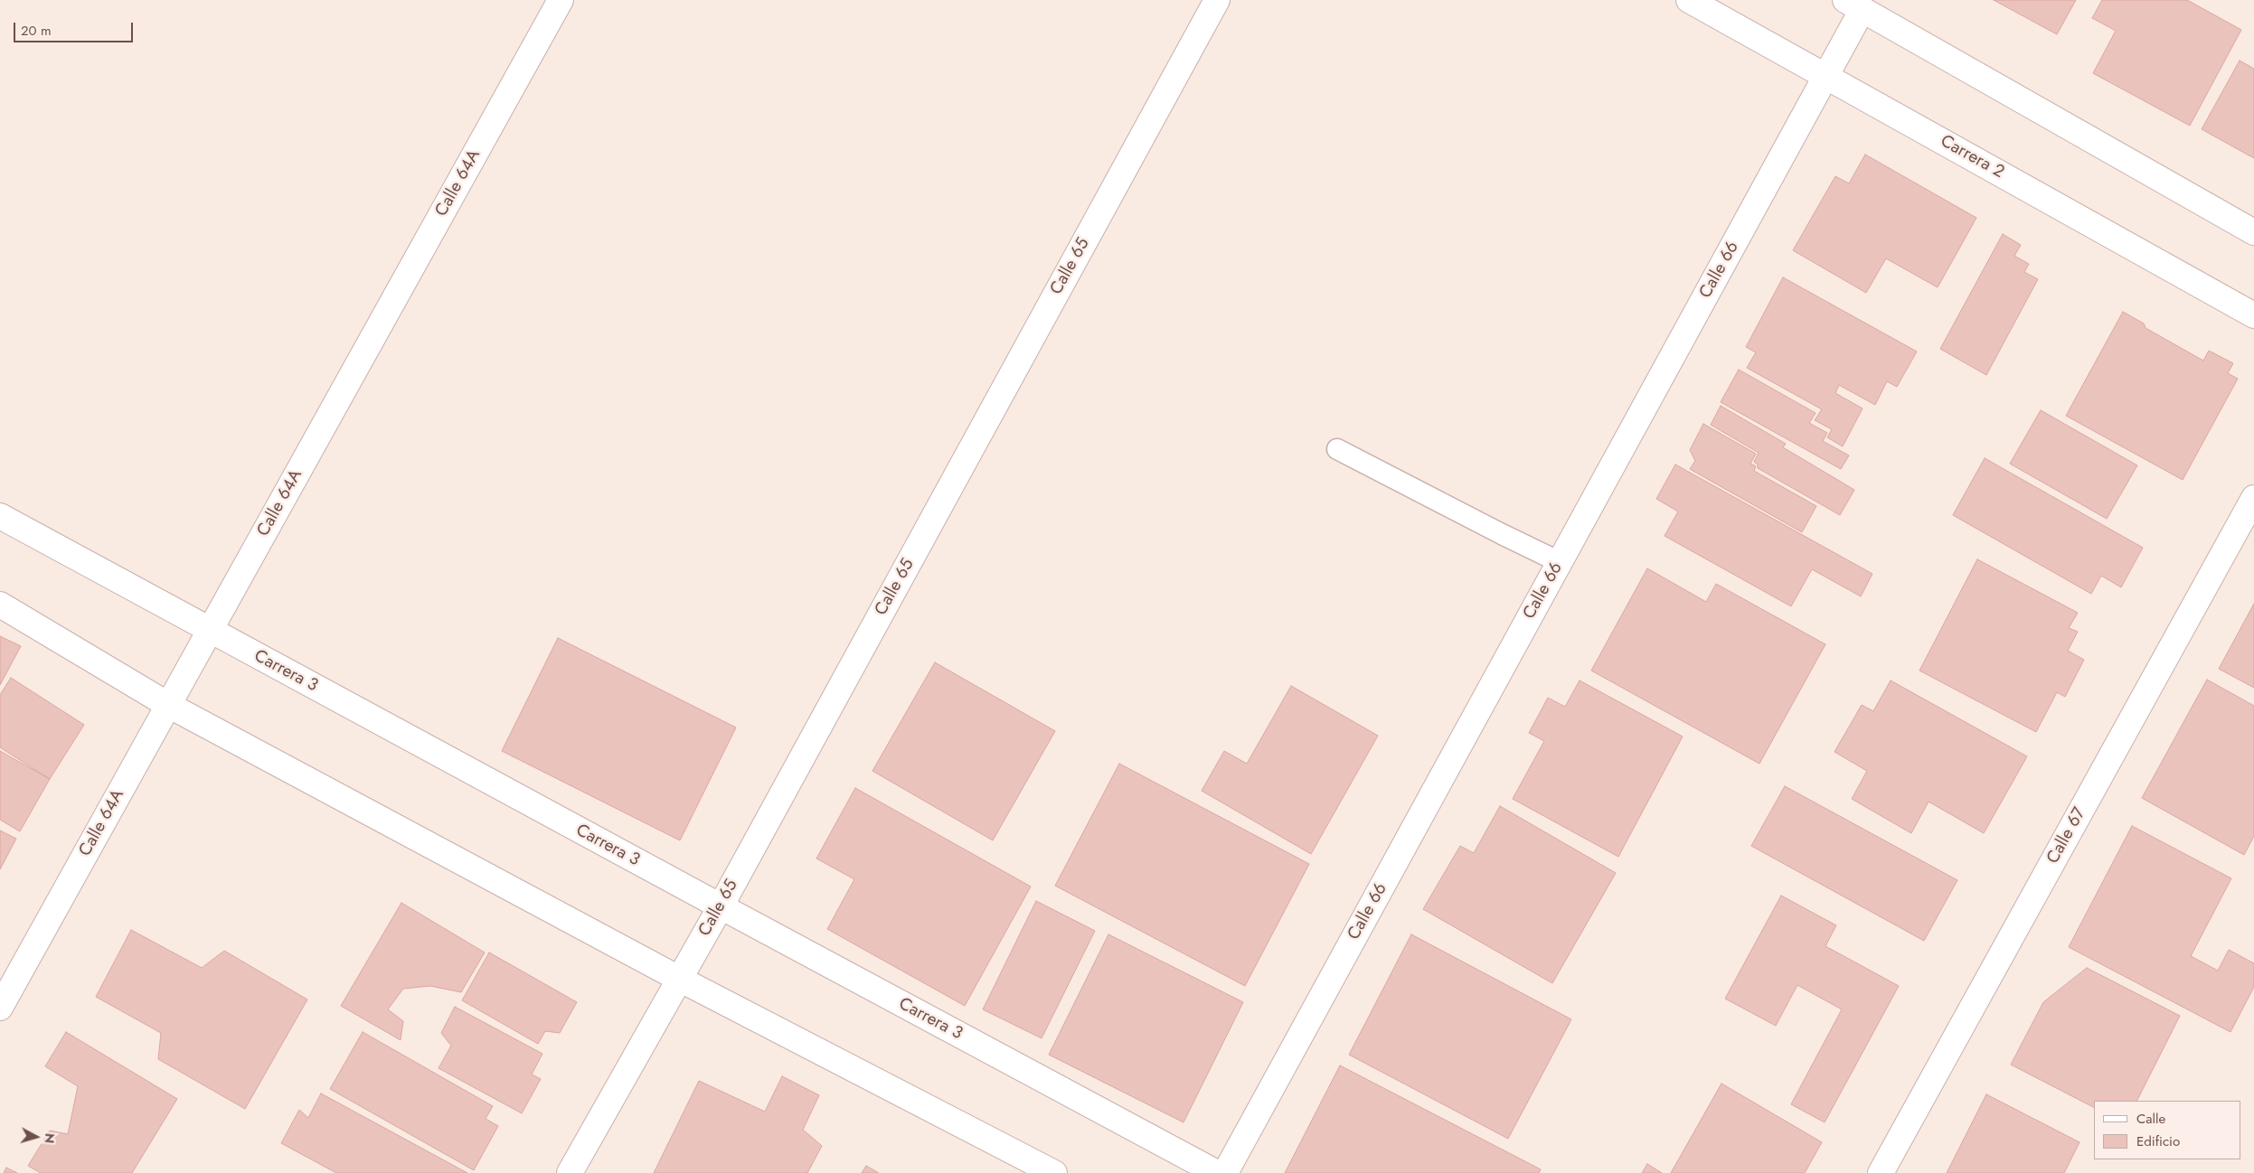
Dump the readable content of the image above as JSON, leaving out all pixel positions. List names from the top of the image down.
{
  "streets": {
    "street": [
      "Carrera 2",
      "Calle 64A",
      "Calle 65",
      "Calle 66",
      "Carrera 3",
      "Calle 67"
    ]
  },
  "crossings": [
    ["Carrera 2", "Calle 66"],
    ["Calle 64A", "Carrera 3"],
    ["Calle 65", "Carrera 3"]
  ],
  "legend": ["Calle", "Edificio"],
  "scale_bar": "20 m",
  "north": "right"
}
